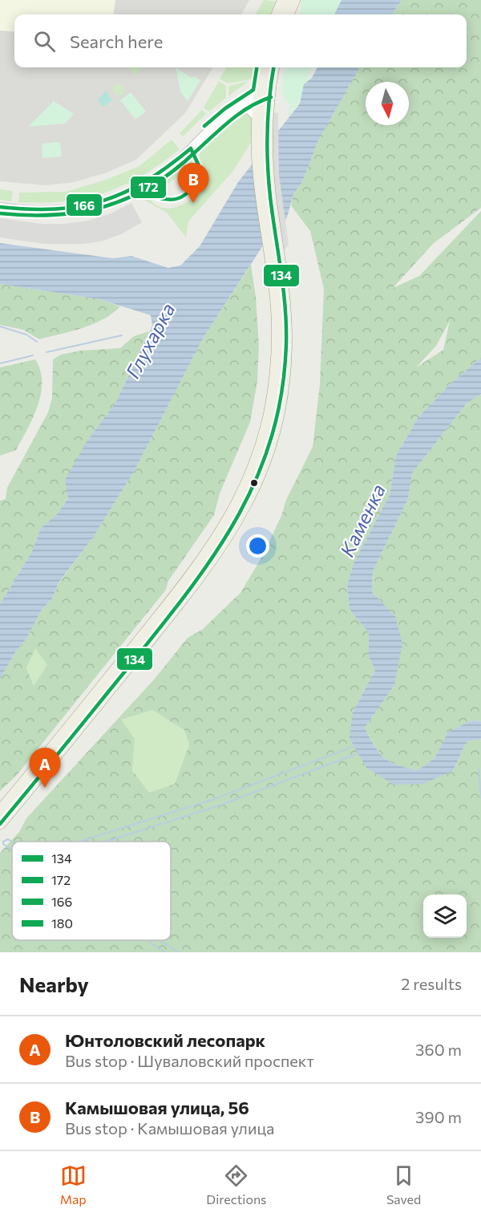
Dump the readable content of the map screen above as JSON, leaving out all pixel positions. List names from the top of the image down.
{
  "water": ["Глухарка", "Каменка"],
  "lines": [
    "transit line 134",
    "transit line 180",
    "transit line 172",
    "transit line 166"
  ],
  "legend": [
    "134",
    "172",
    "166",
    "180"
  ],
  "north": "bottom",
  "page": {
    "search": "Search here",
    "pins": ["B", "A"],
    "heading": ["Nearby", "2 results"],
    "list": [
      {
        "mark": "A",
        "name": "Юнтоловский лесопарк",
        "note": "Bus stop · Шуваловский проспект",
        "value": "360 m"
      },
      {
        "mark": "B",
        "name": "Камышовая улица, 56",
        "note": "Bus stop · Камышовая улица",
        "value": "390 m"
      }
    ],
    "nav": ["Map", "Directions", "Saved"]
  }
}
